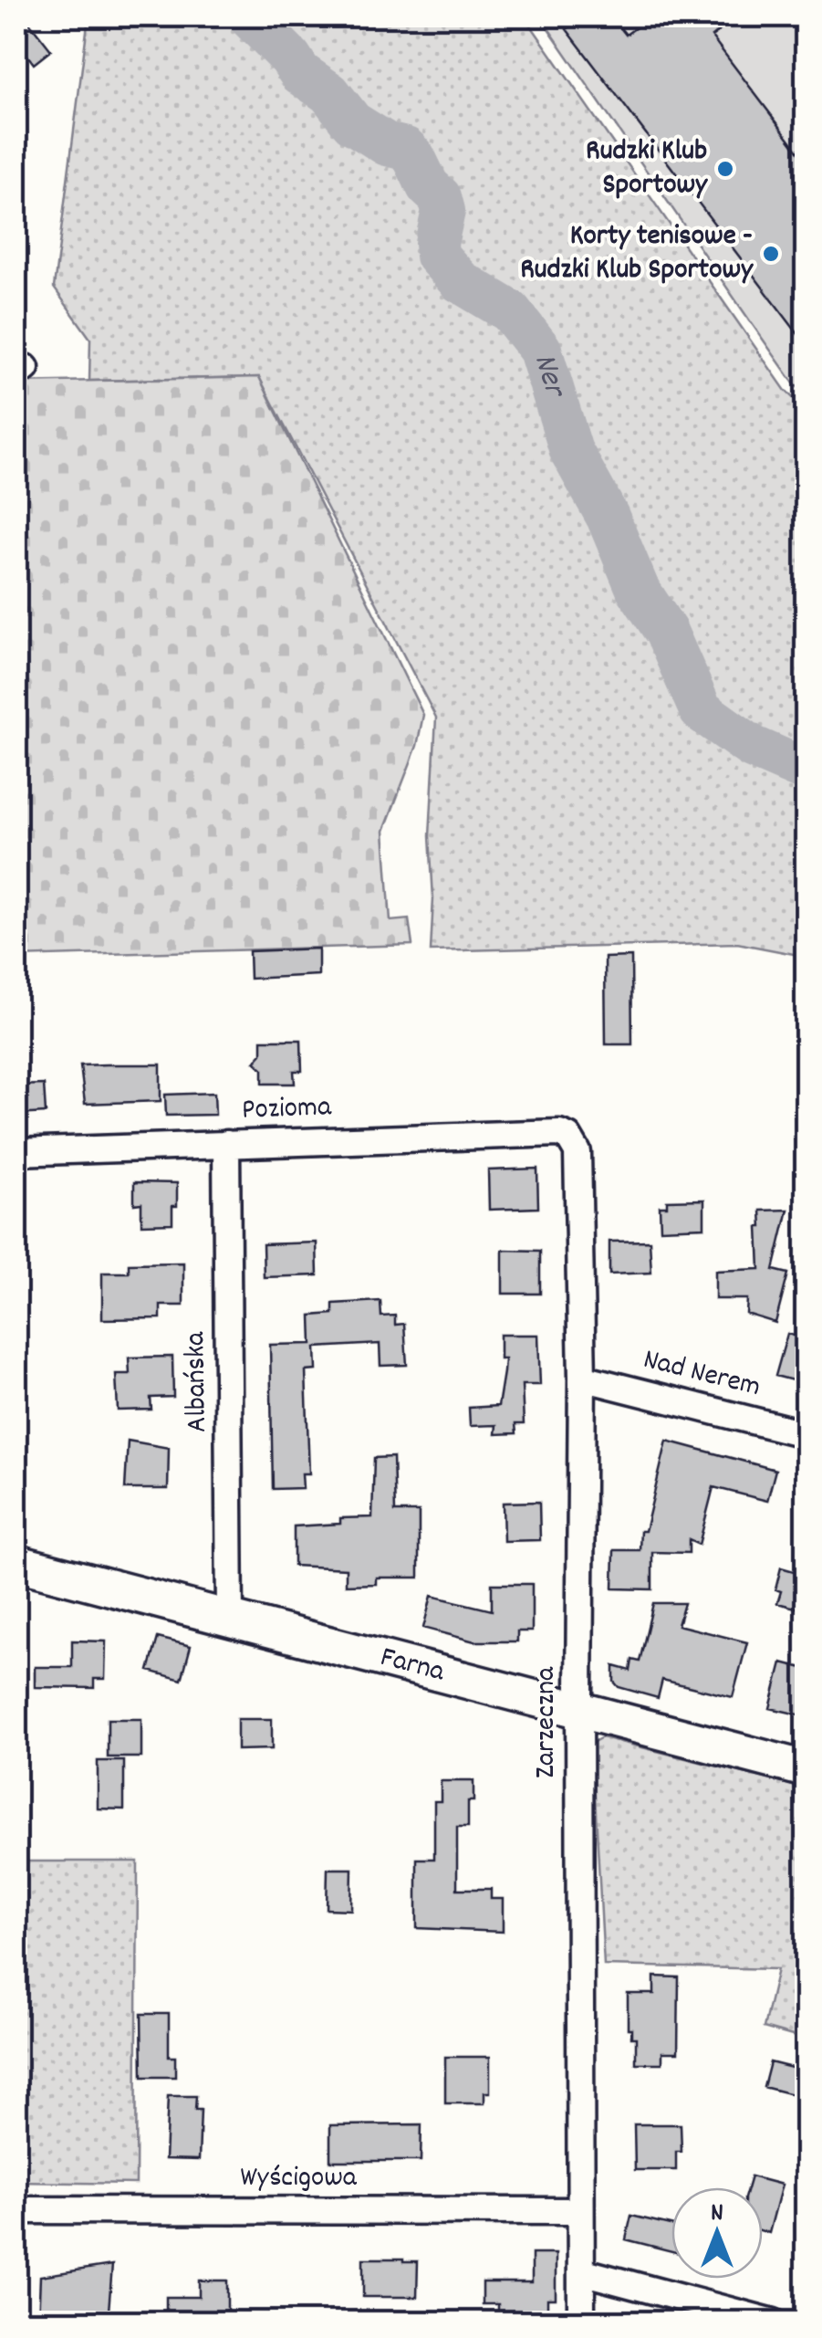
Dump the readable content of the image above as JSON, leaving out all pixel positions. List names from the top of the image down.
{
  "streets": {
    "street": [
      "Pozioma",
      "Nad Nerem",
      "Albańska",
      "Farna",
      "Zarzeczna",
      "Wyścigowa"
    ]
  },
  "crossings": [
    ["Pozioma", "Albańska"],
    ["Pozioma", "Zarzeczna"],
    ["Nad Nerem", "Zarzeczna"],
    ["Albańska", "Farna"],
    ["Farna", "Zarzeczna"],
    ["Zarzeczna", "Wyścigowa"]
  ],
  "water": ["Ner"],
  "places": ["Rudzki Klub Sportowy", "Korty tenisowe - Rudzki Klub Sportowy"],
  "north": "top"
}
